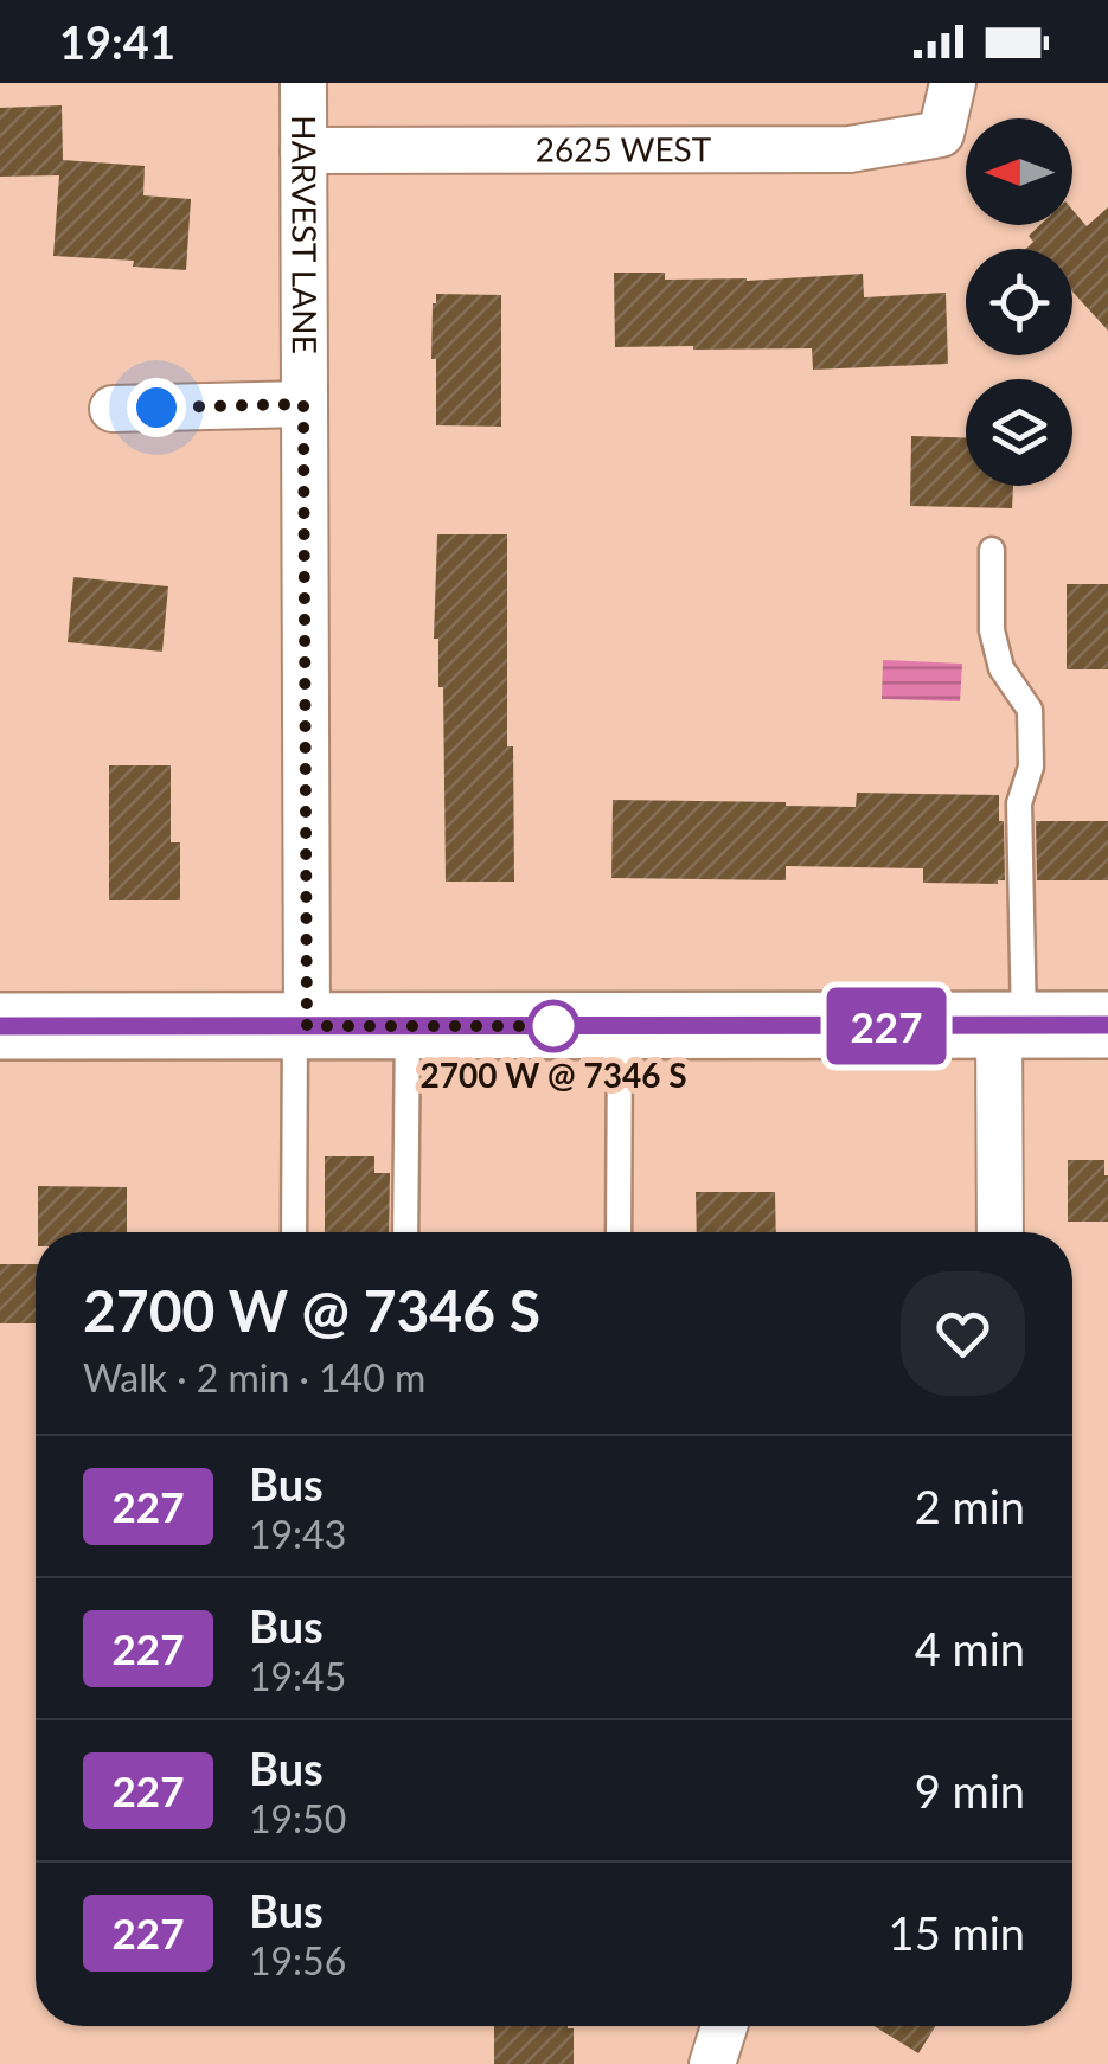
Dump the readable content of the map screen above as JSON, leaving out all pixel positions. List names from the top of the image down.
{
  "streets": {
    "street": ["2625 WEST", "HARVEST LANE"]
  },
  "crossings": [
    ["2625 WEST", "HARVEST LANE"]
  ],
  "places": ["2700 W @ 7346 S"],
  "lines": ["bus line 227"],
  "north": "left",
  "page": {
    "status": "19:41",
    "on_map": "227",
    "heading": ["2700 W @ 7346 S", "Walk · 2 min · 140 m"],
    "list": [
      {
        "mark": "227",
        "name": "Bus",
        "note": "19:43",
        "value": "2 min"
      },
      {
        "mark": "227",
        "name": "Bus",
        "note": "19:45",
        "value": "4 min"
      },
      {
        "mark": "227",
        "name": "Bus",
        "note": "19:50",
        "value": "9 min"
      },
      {
        "mark": "227",
        "name": "Bus",
        "note": "19:56",
        "value": "15 min"
      }
    ]
  }
}
